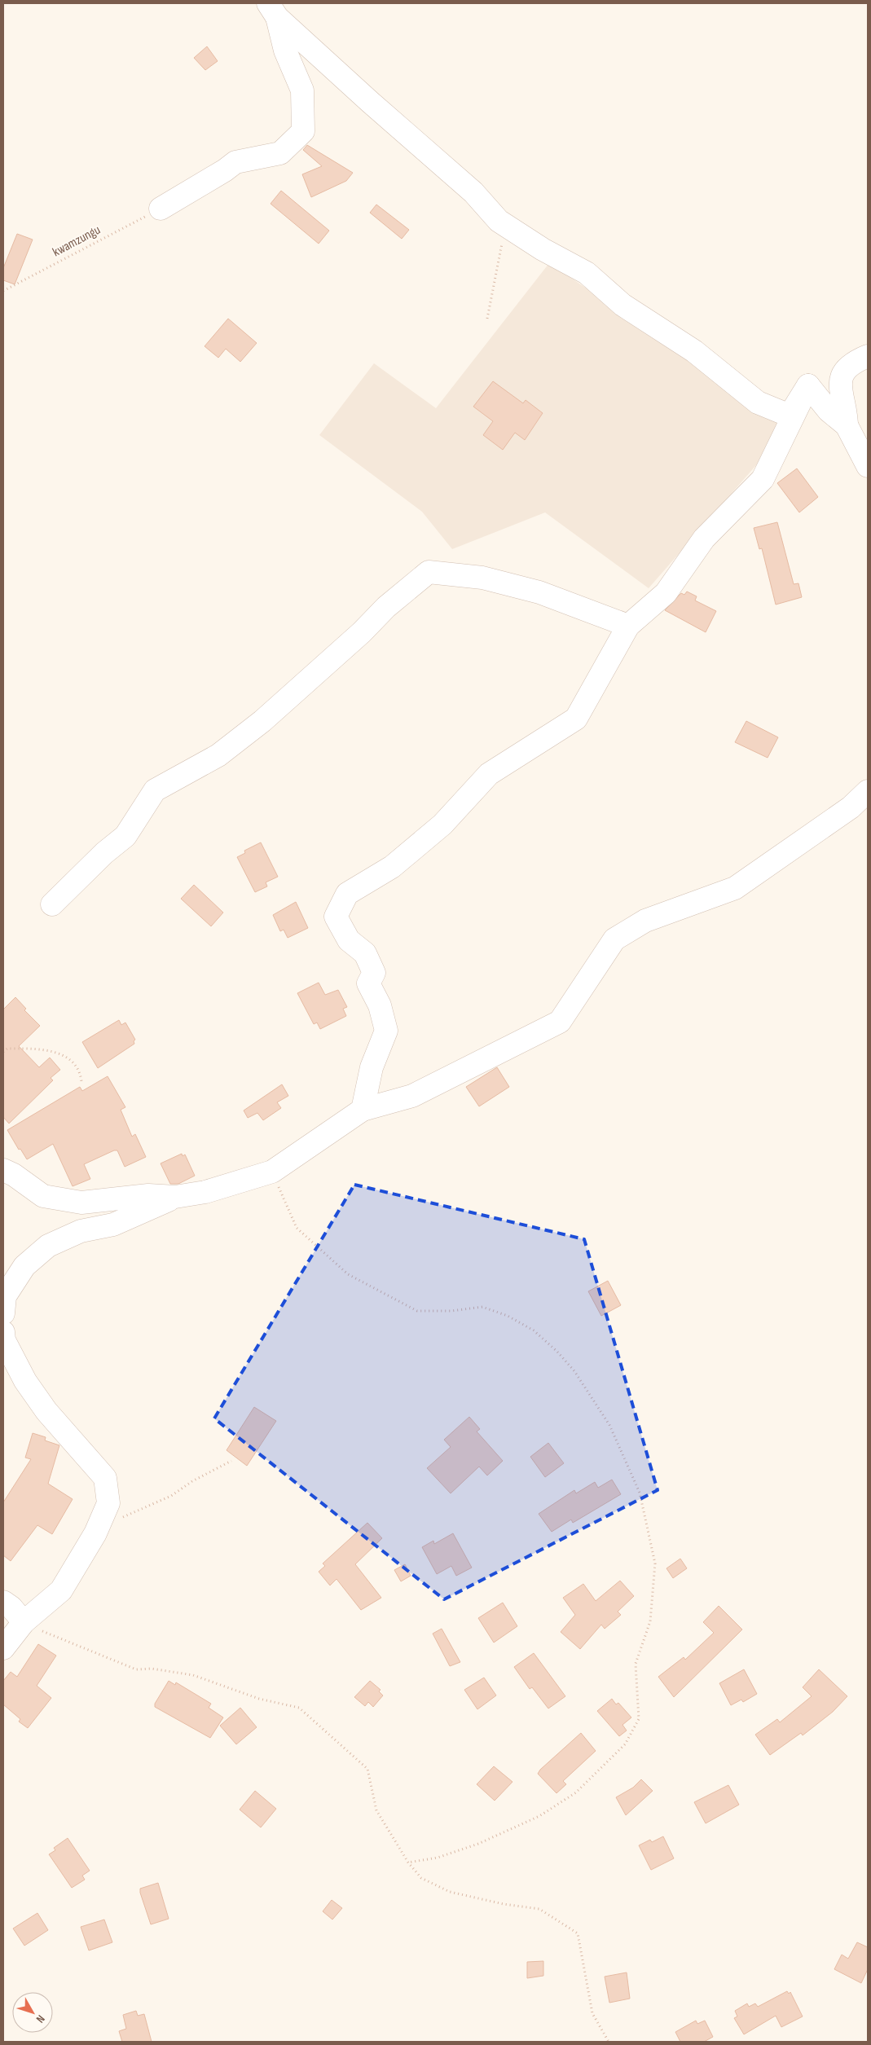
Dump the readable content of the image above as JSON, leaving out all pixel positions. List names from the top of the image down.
{
  "streets": {
    "path": ["kwamzungu"]
  },
  "north": "bottom right"
}
